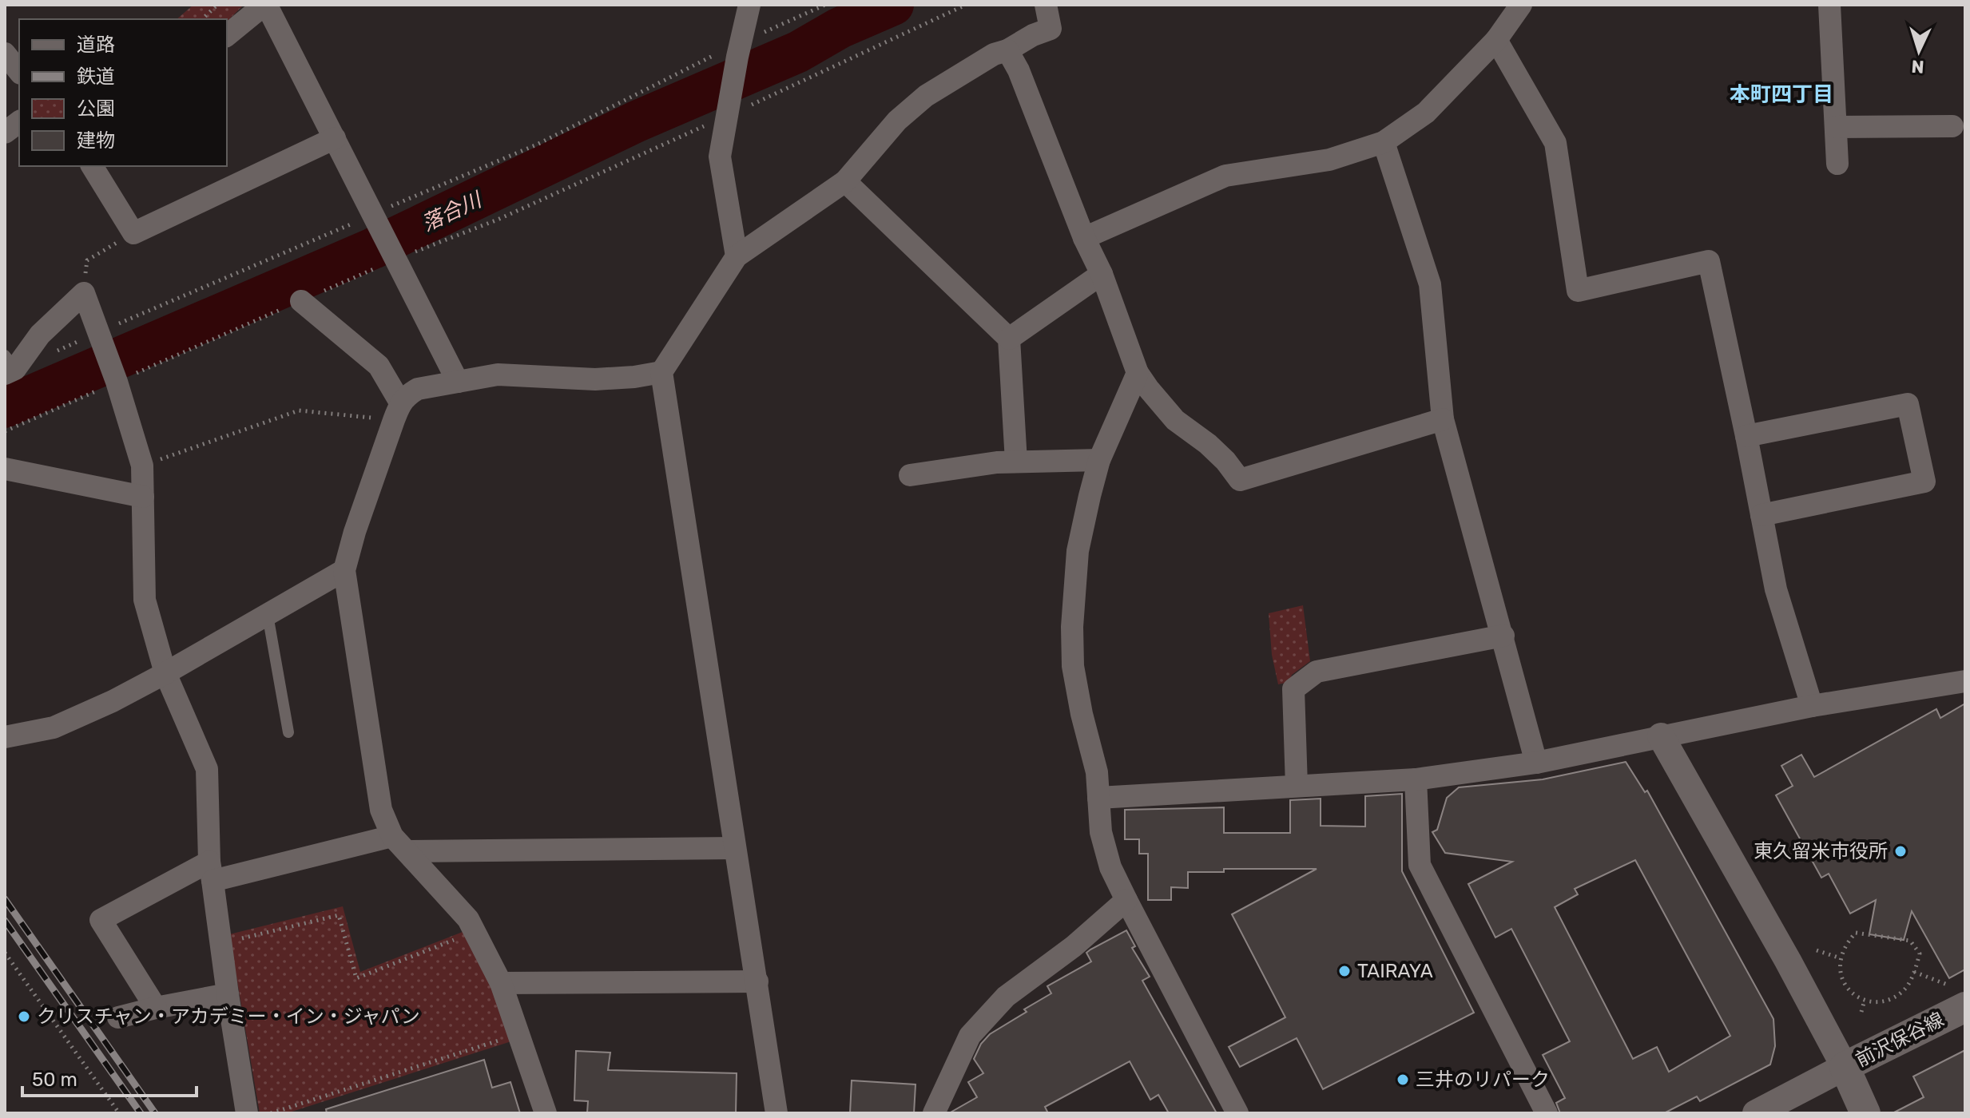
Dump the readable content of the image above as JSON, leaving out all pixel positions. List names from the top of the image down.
{
  "streets": {
    "main road": ["前沢保谷線"]
  },
  "districts": ["本町四丁目"],
  "water": ["落合川"],
  "places": [
    "東久留米市役所",
    "TAIRAYA",
    "クリスチャン・アカデミー・イン・ジャパン",
    "三井のリパーク"
  ],
  "legend": [
    "道路",
    "鉄道",
    "公園",
    "建物"
  ],
  "scale_bar": "50 m",
  "north": "bottom"
}
